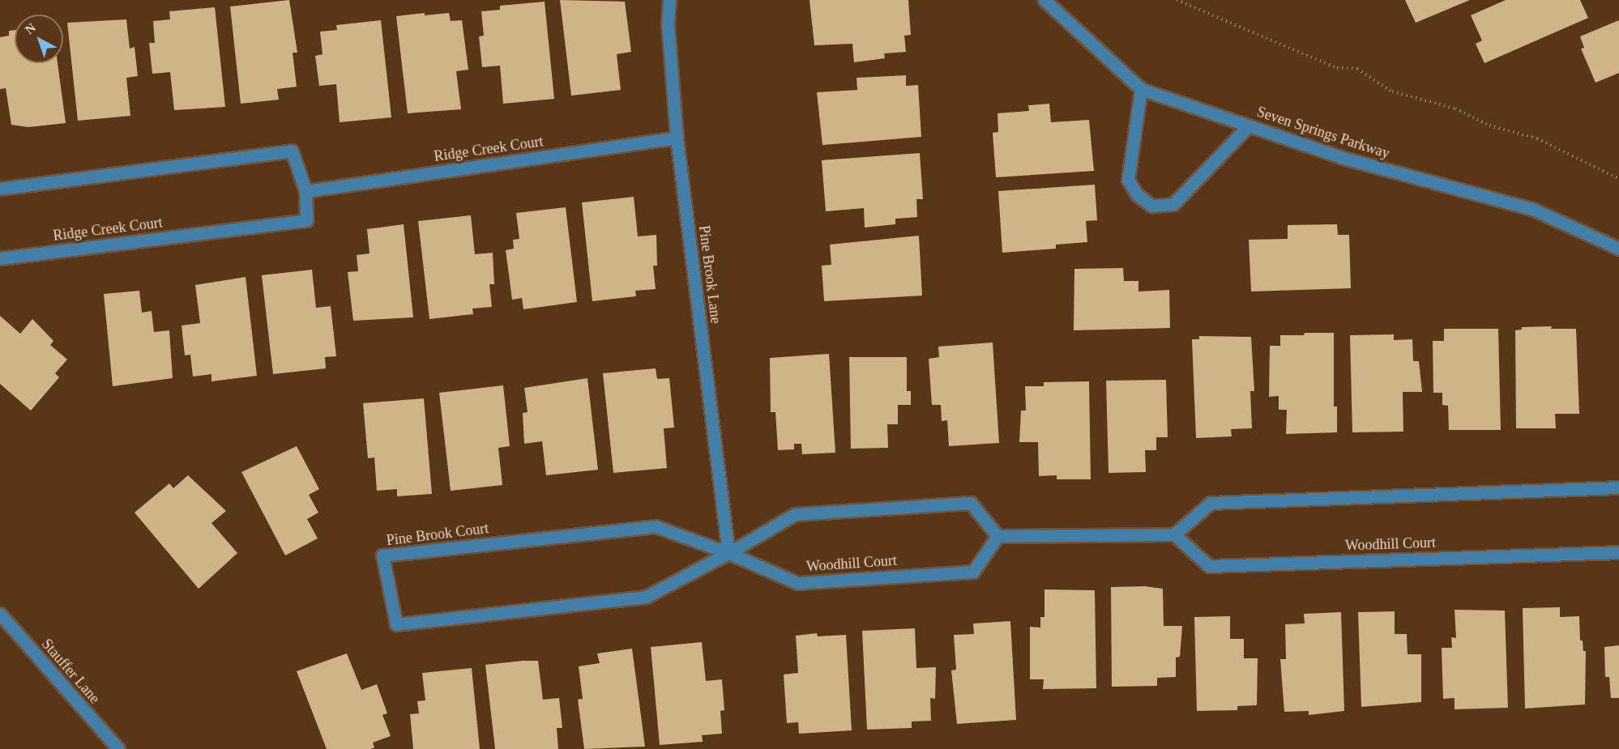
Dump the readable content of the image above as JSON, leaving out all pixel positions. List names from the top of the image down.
{
  "streets": {
    "street": [
      "Seven Springs Parkway",
      "Ridge Creek Court",
      "Pine Brook Lane",
      "Pine Brook Court",
      "Woodhill Court",
      "Stauffer Lane"
    ]
  },
  "crossings": [
    ["Ridge Creek Court", "Pine Brook Lane"],
    ["Pine Brook Lane", "Pine Brook Court"],
    ["Pine Brook Lane", "Woodhill Court"],
    ["Pine Brook Court", "Woodhill Court"]
  ],
  "north": "top left"
}
